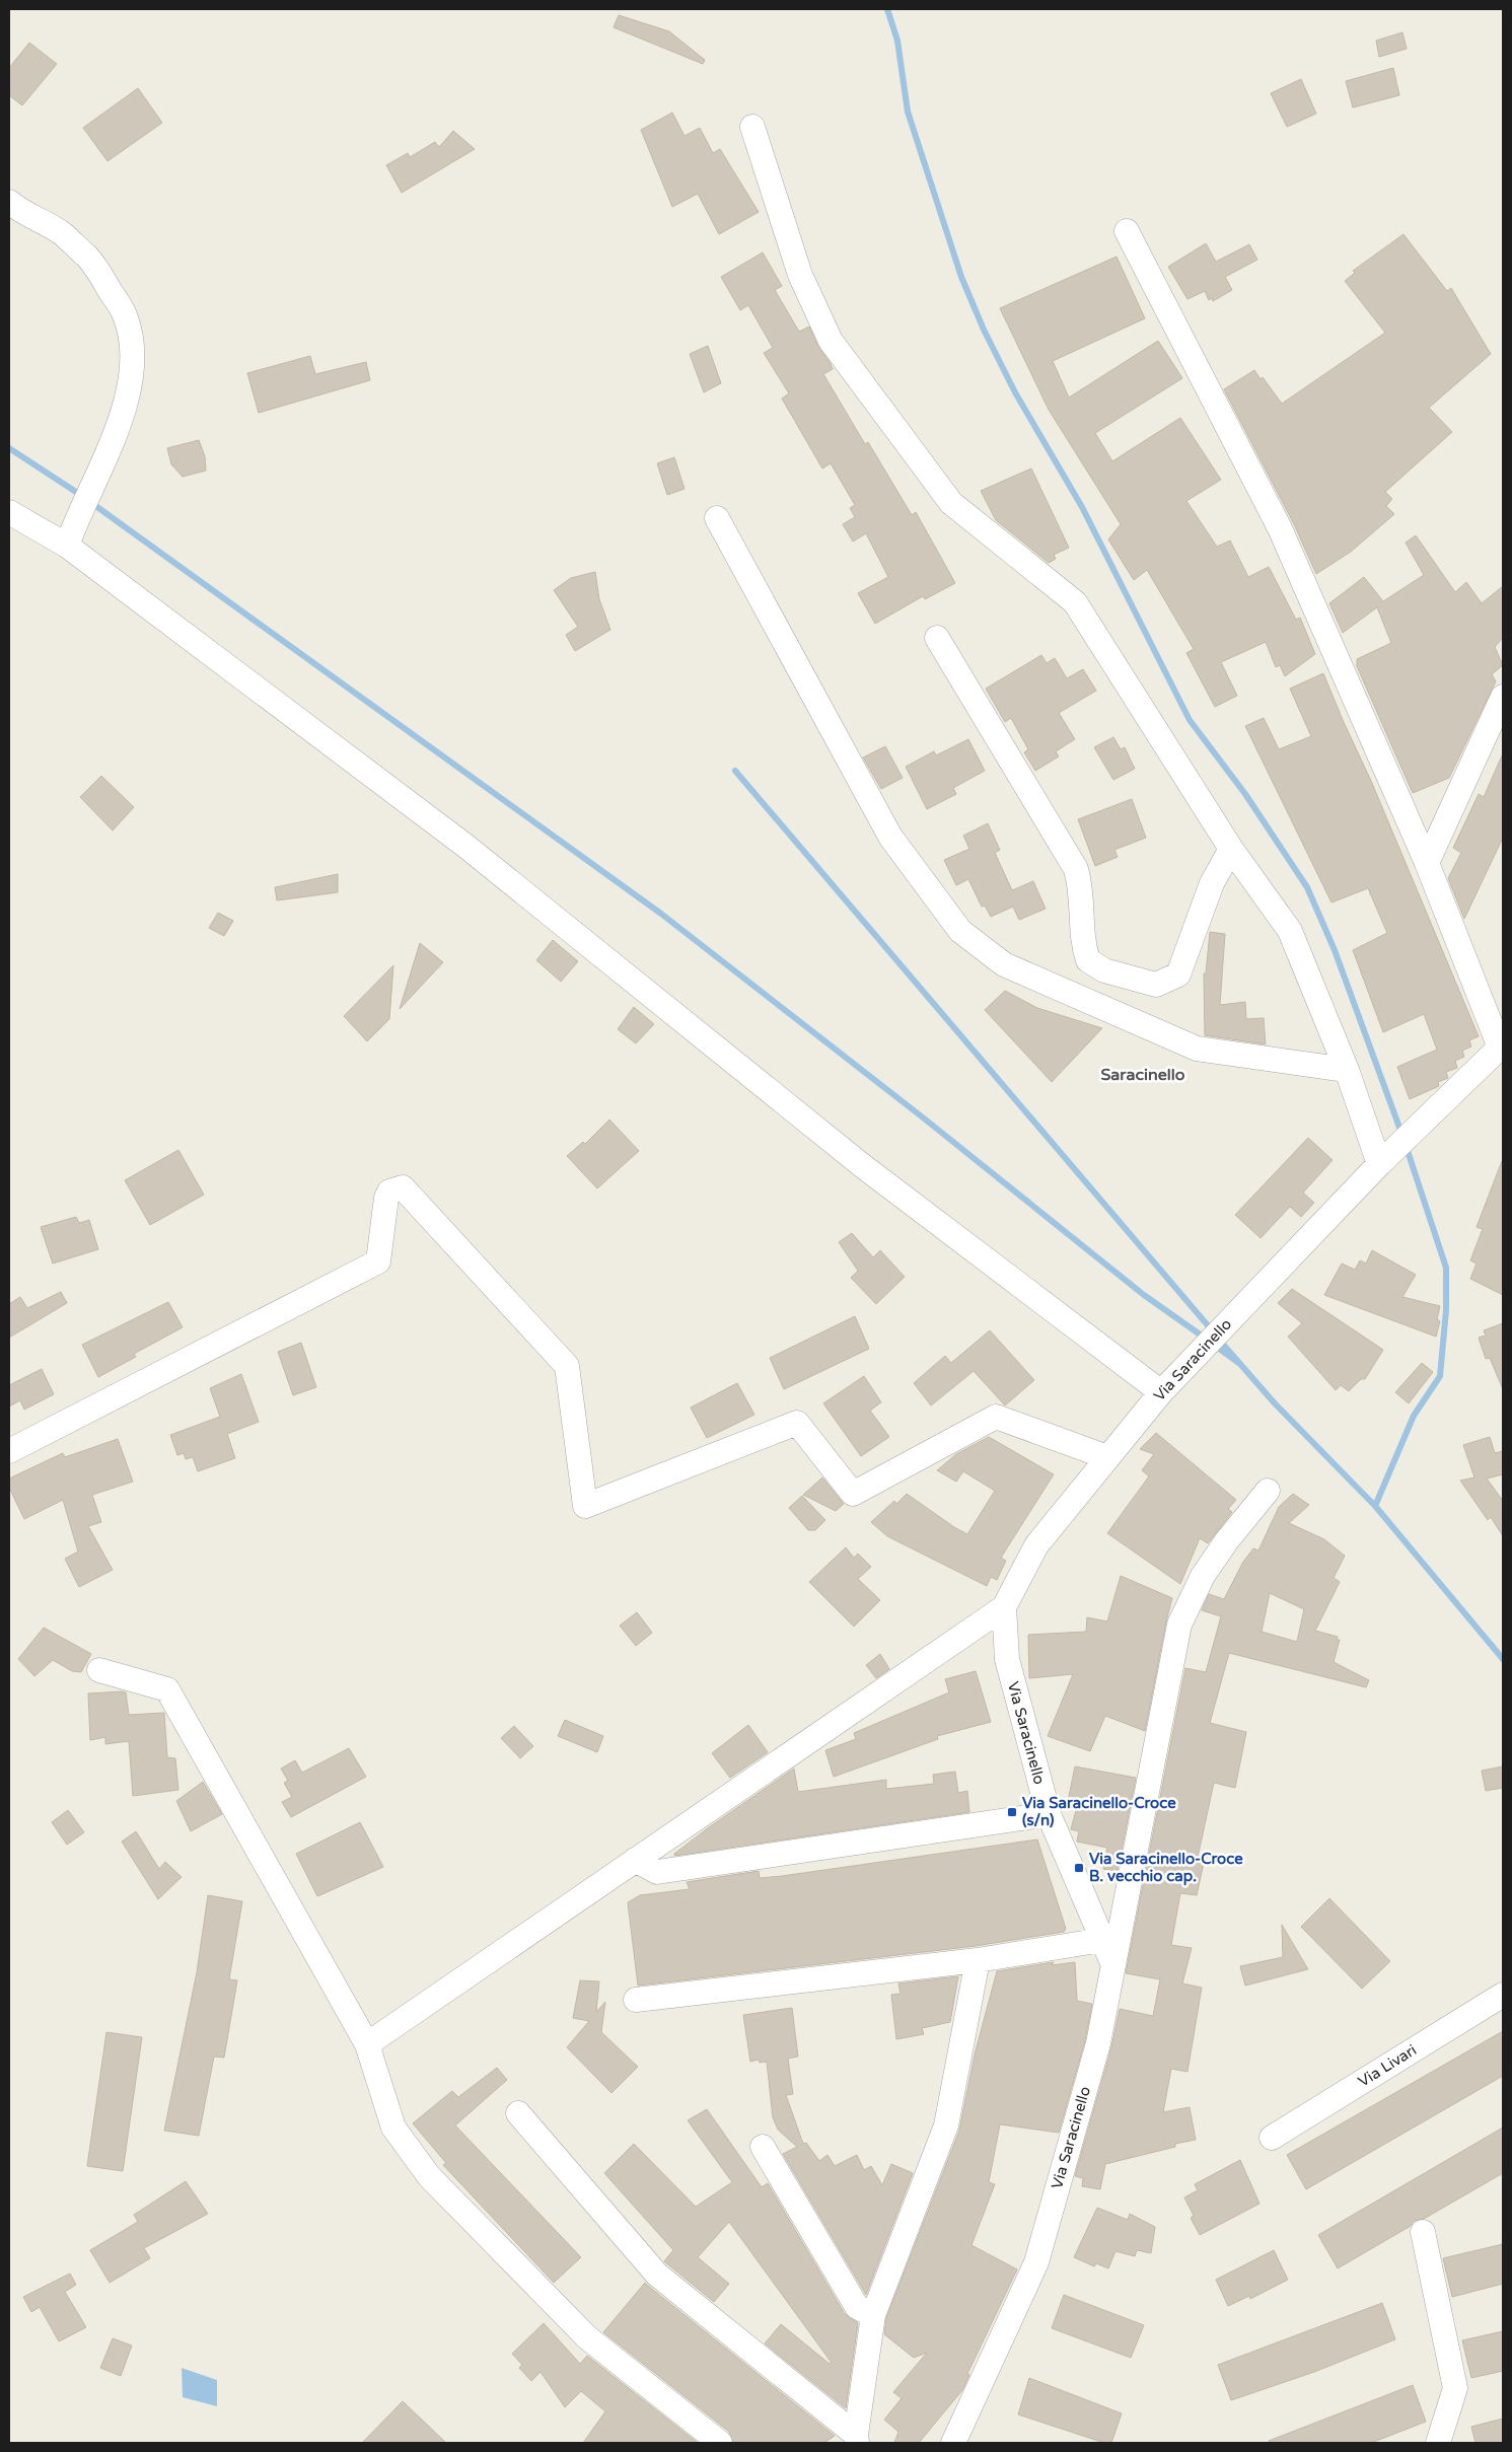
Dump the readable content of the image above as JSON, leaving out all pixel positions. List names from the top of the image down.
{
  "streets": {
    "street": ["Via Saracinello", "Via Livari"]
  },
  "districts": ["Saracinello"],
  "places": {
    "transit": ["Via Saracinello-Croce (s/n)", "Via Saracinello-Croce B. vecchio cap."]
  }
}
